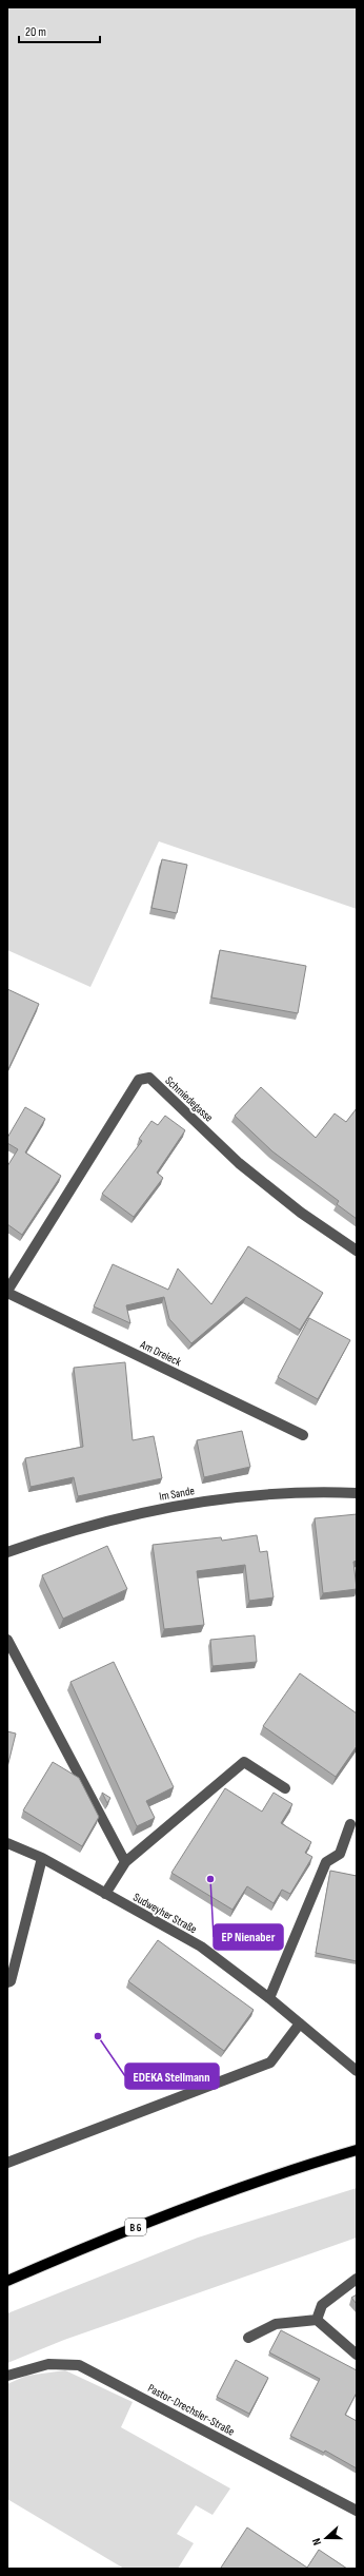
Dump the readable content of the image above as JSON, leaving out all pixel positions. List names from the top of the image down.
{
  "streets": {
    "main road": ["B 6"],
    "street": [
      "Schmiedegasse",
      "Am Dreieck",
      "Im Sande",
      "Sudweyher Straße",
      "Pastor-Drechsler-Straße"
    ]
  },
  "crossings": [
    ["Schmiedegasse", "Am Dreieck"]
  ],
  "places": ["EP Nienaber", "EDEKA Stellmann"],
  "scale_bar": "20 m",
  "north": "left"
}
